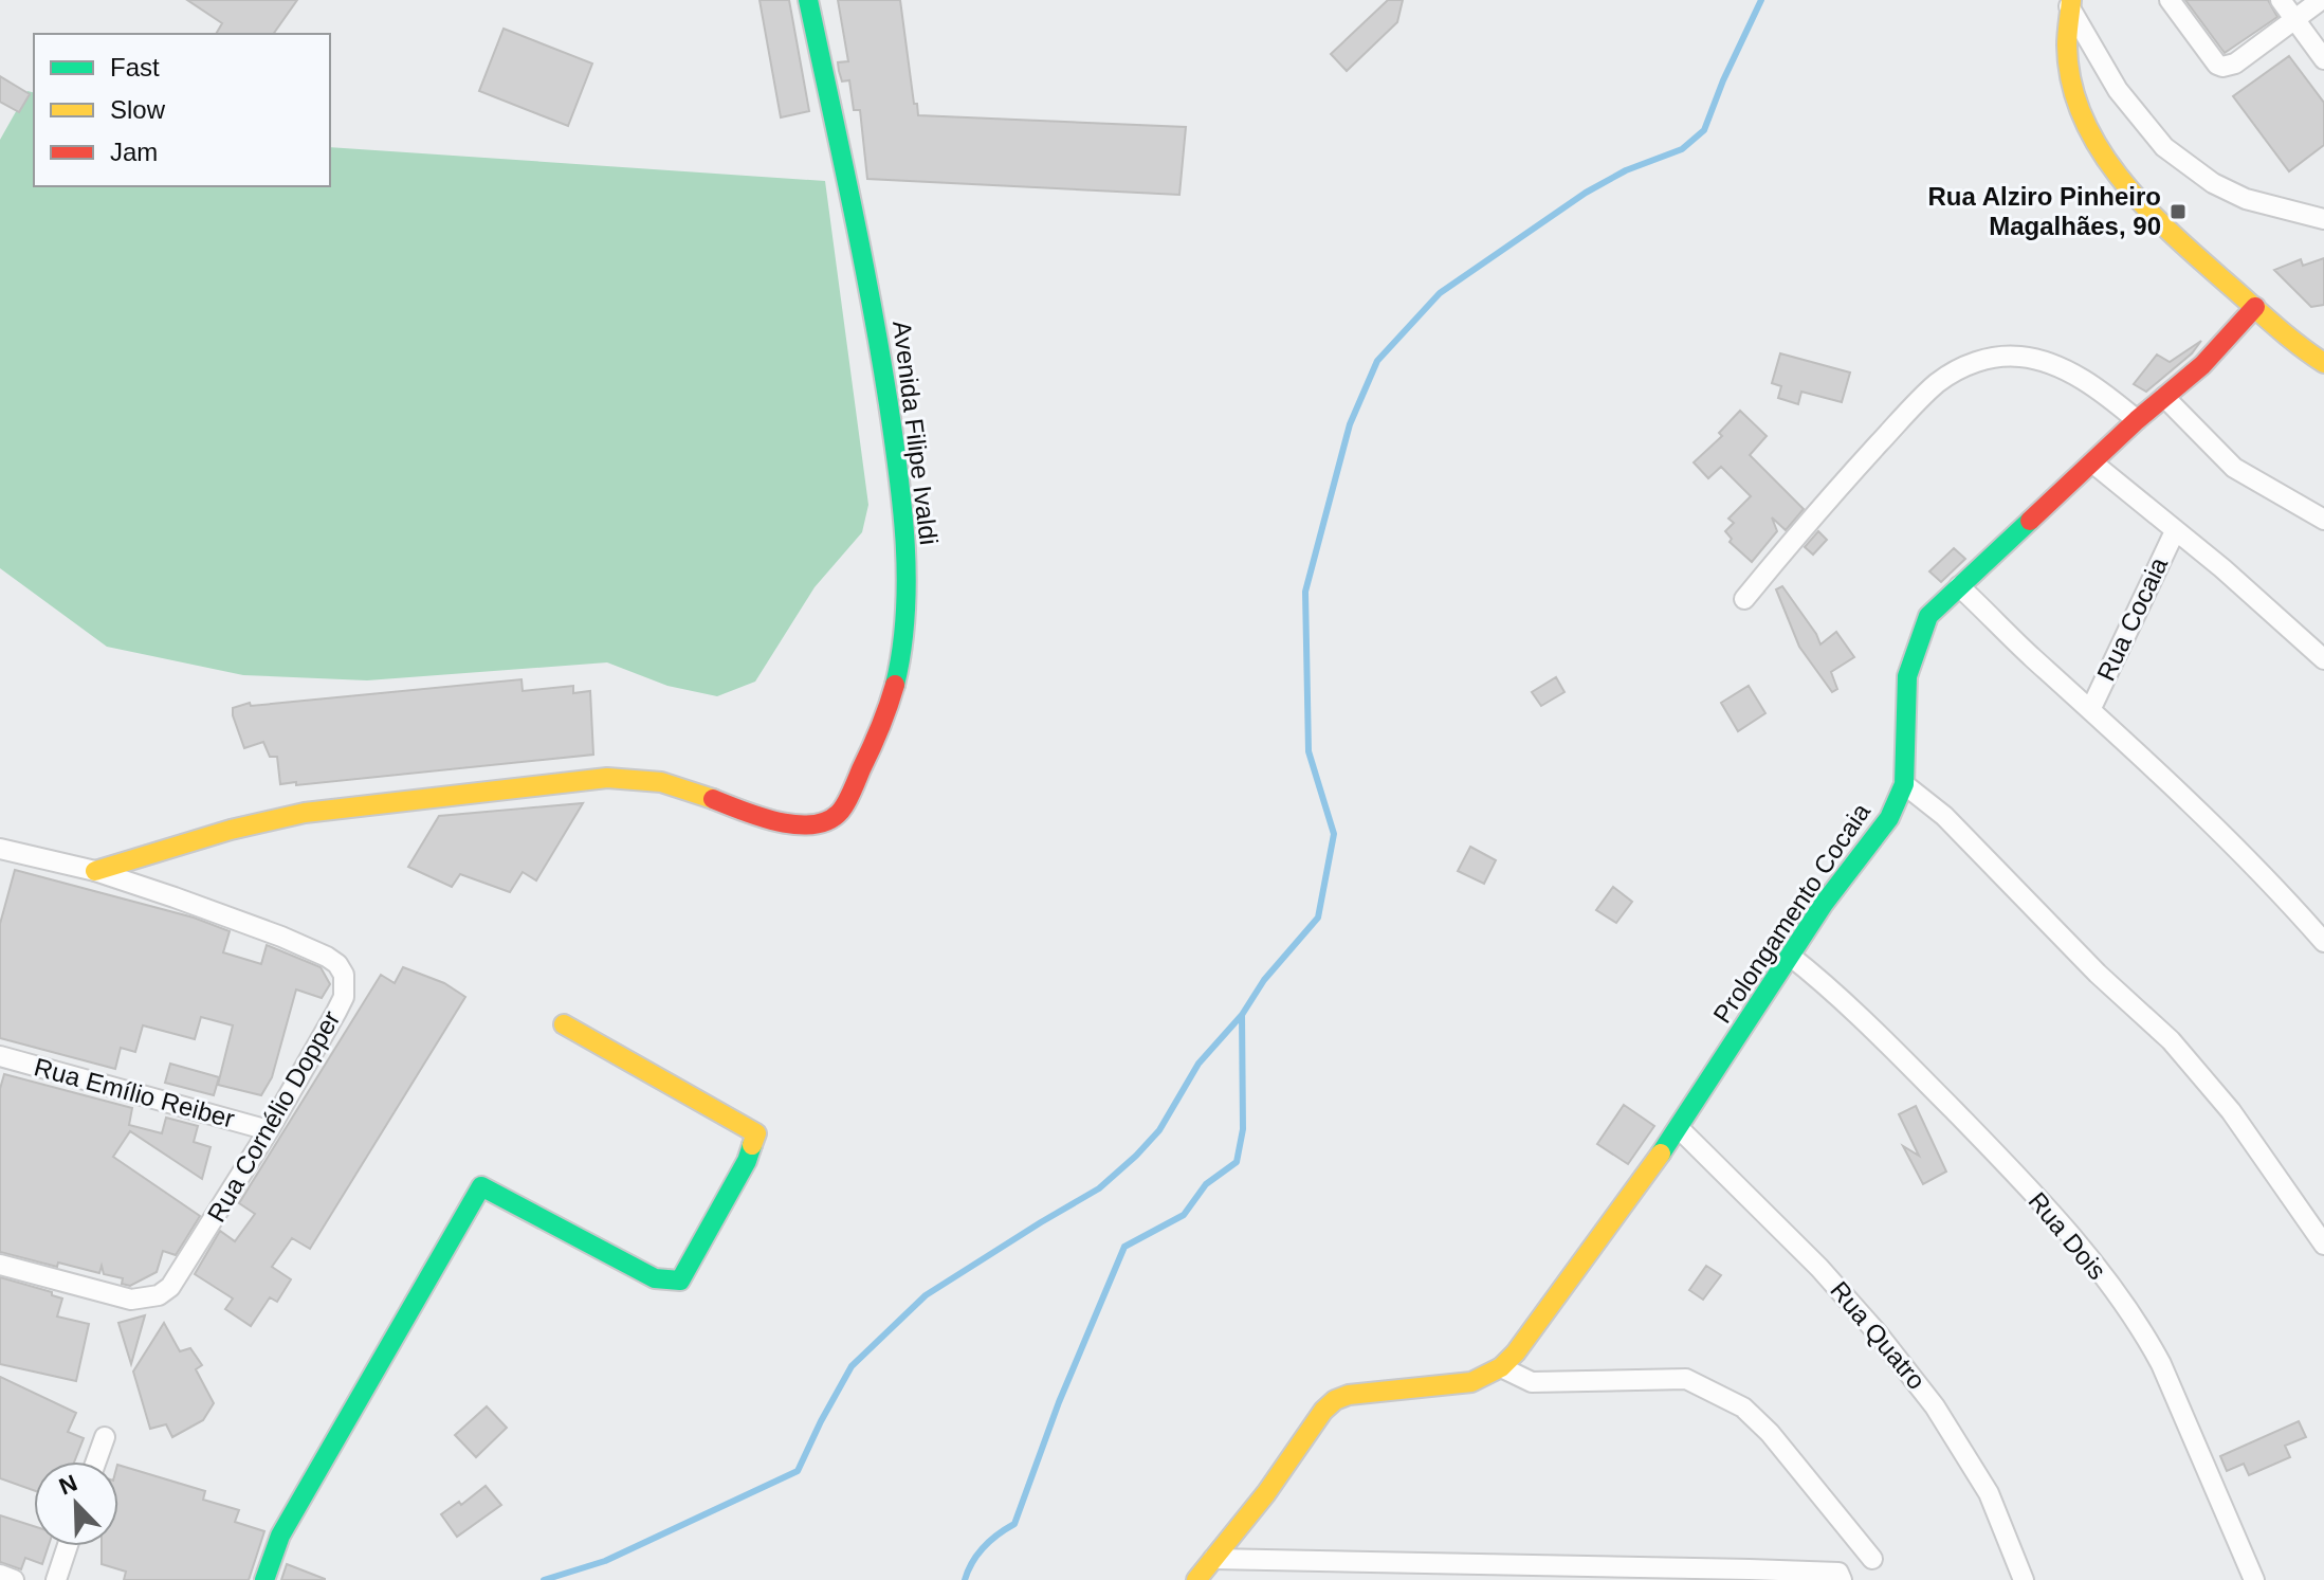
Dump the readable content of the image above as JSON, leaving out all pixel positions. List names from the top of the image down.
{
  "streets": {
    "street": [
      "Avenida Filipe Ivaldi",
      "Rua Cocaia",
      "Prolongamento Cocaia",
      "Rua Emílio Reiber",
      "Rua Cornélio Dopper",
      "Rua Dois",
      "Rua Quatro"
    ]
  },
  "crossings": [
    ["Avenida Filipe Ivaldi", "Rua Cornélio Dopper"],
    ["Rua Cocaia", "Prolongamento Cocaia"],
    ["Prolongamento Cocaia", "Rua Dois"],
    ["Prolongamento Cocaia", "Rua Quatro"],
    ["Rua Emílio Reiber", "Rua Cornélio Dopper"]
  ],
  "places": {
    "transit": ["Rua Alziro Pinheiro Magalhães, 90"]
  },
  "legend": ["Fast", "Slow", "Jam"],
  "north": "top left"
}
